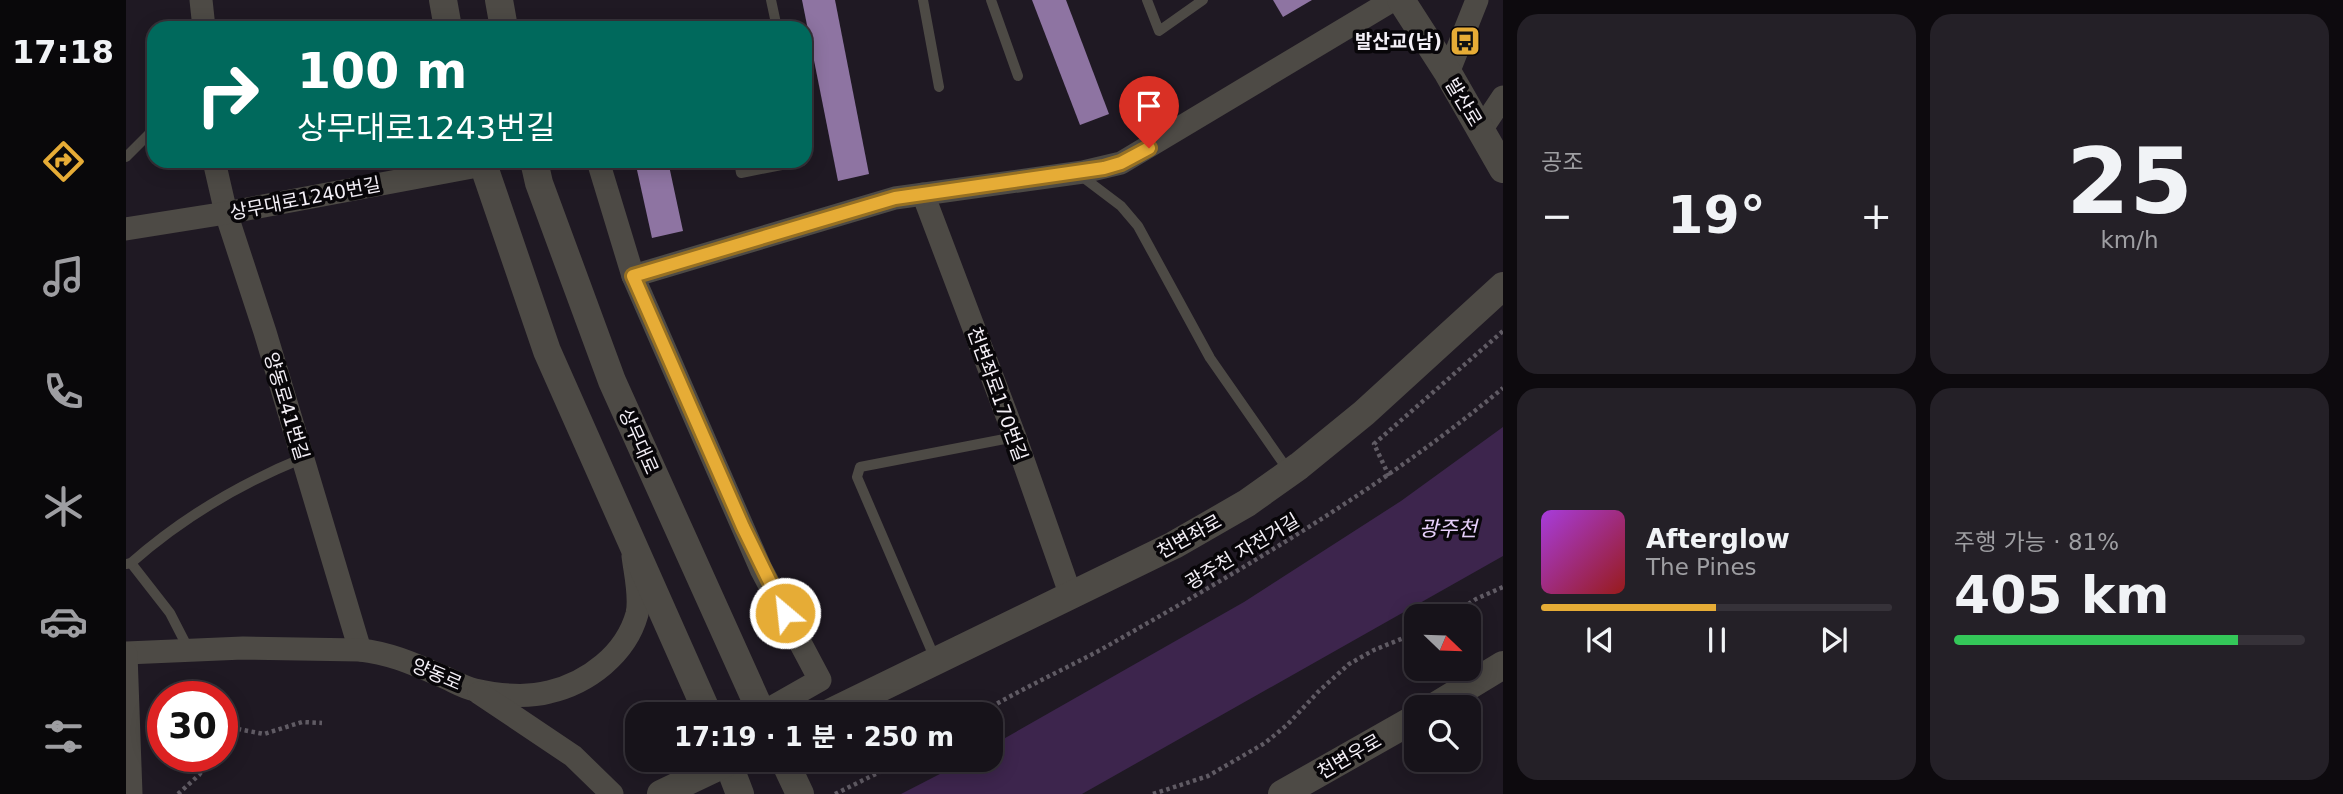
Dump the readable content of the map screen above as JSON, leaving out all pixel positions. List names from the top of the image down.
{
  "streets": {
    "street": [
      "발산로",
      "상무대로1240번길",
      "천변좌로170번길",
      "양동로41번길",
      "상무대로",
      "천변좌로",
      "양동로",
      "천변우로"
    ],
    "path": ["광주천 자전거길"]
  },
  "crossings": [
    ["상무대로1240번길", "양동로41번길"],
    ["천변좌로170번길", "천변좌로"],
    ["양동로41번길", "양동로"]
  ],
  "water": ["광주천"],
  "places": {
    "bus stop": ["발산교(남)"]
  },
  "north": "bottom right",
  "page": {
    "tabs": "17:18",
    "tile": [
      "공조",
      ["25", "km/h"],
      ["주행 가능 · 81%", "405 km"]
    ],
    "turn": ["100 m", "상무대로1243번길"],
    "heat": ["−", "19°", "+"],
    "song": ["Afterglow", "The Pines"],
    "limit": "30",
    "trip": "17:19 · 1 분 · 250 m"
  }
}
